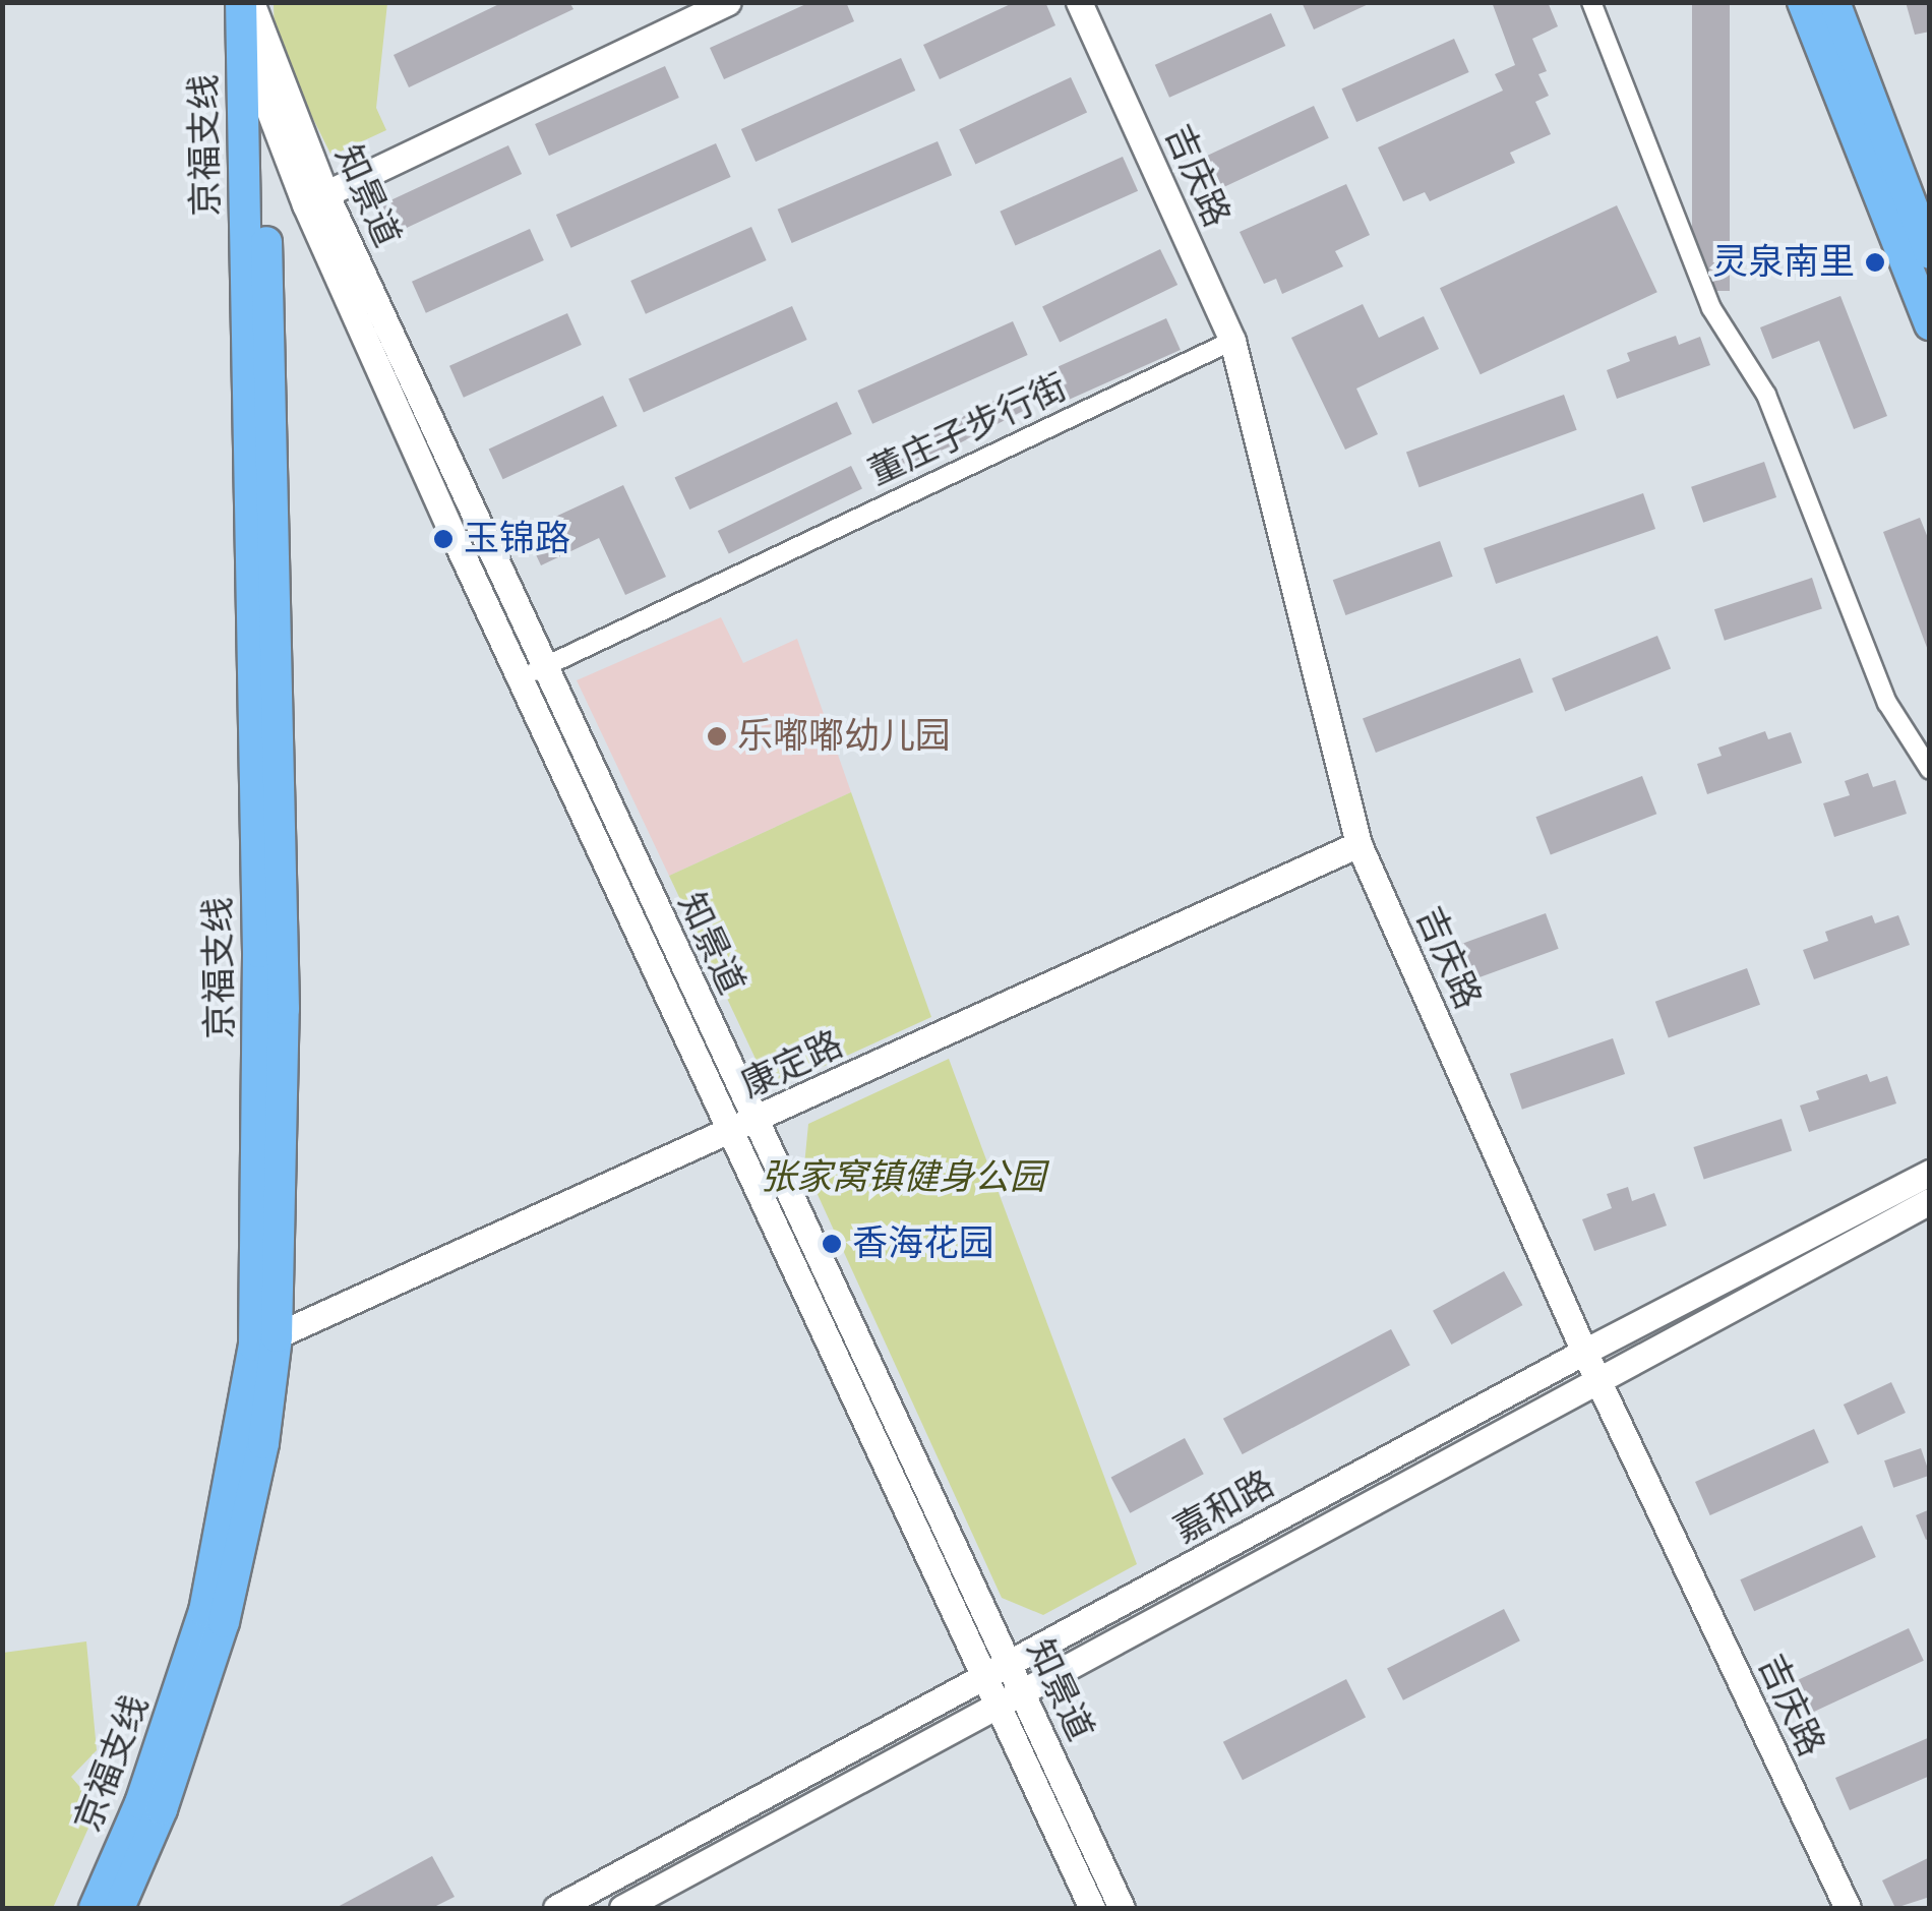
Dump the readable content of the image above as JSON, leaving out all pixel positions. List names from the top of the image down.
{
  "streets": {
    "main road": [
      "京福支线",
      "吉庆路",
      "知景道",
      "康定路",
      "嘉和路"
    ],
    "street": ["董庄子步行街"]
  },
  "crossings": [
    ["京福支线", "知景道"],
    ["京福支线", "康定路"],
    ["吉庆路", "董庄子步行街"],
    ["吉庆路", "康定路"],
    ["吉庆路", "嘉和路"],
    ["知景道", "董庄子步行街"],
    ["知景道", "康定路"],
    ["知景道", "嘉和路"]
  ],
  "parks": ["张家窝镇健身公园"],
  "places": [
    "灵泉南里",
    "玉锦路",
    "乐嘟嘟幼儿园",
    "香海花园"
  ]
}
